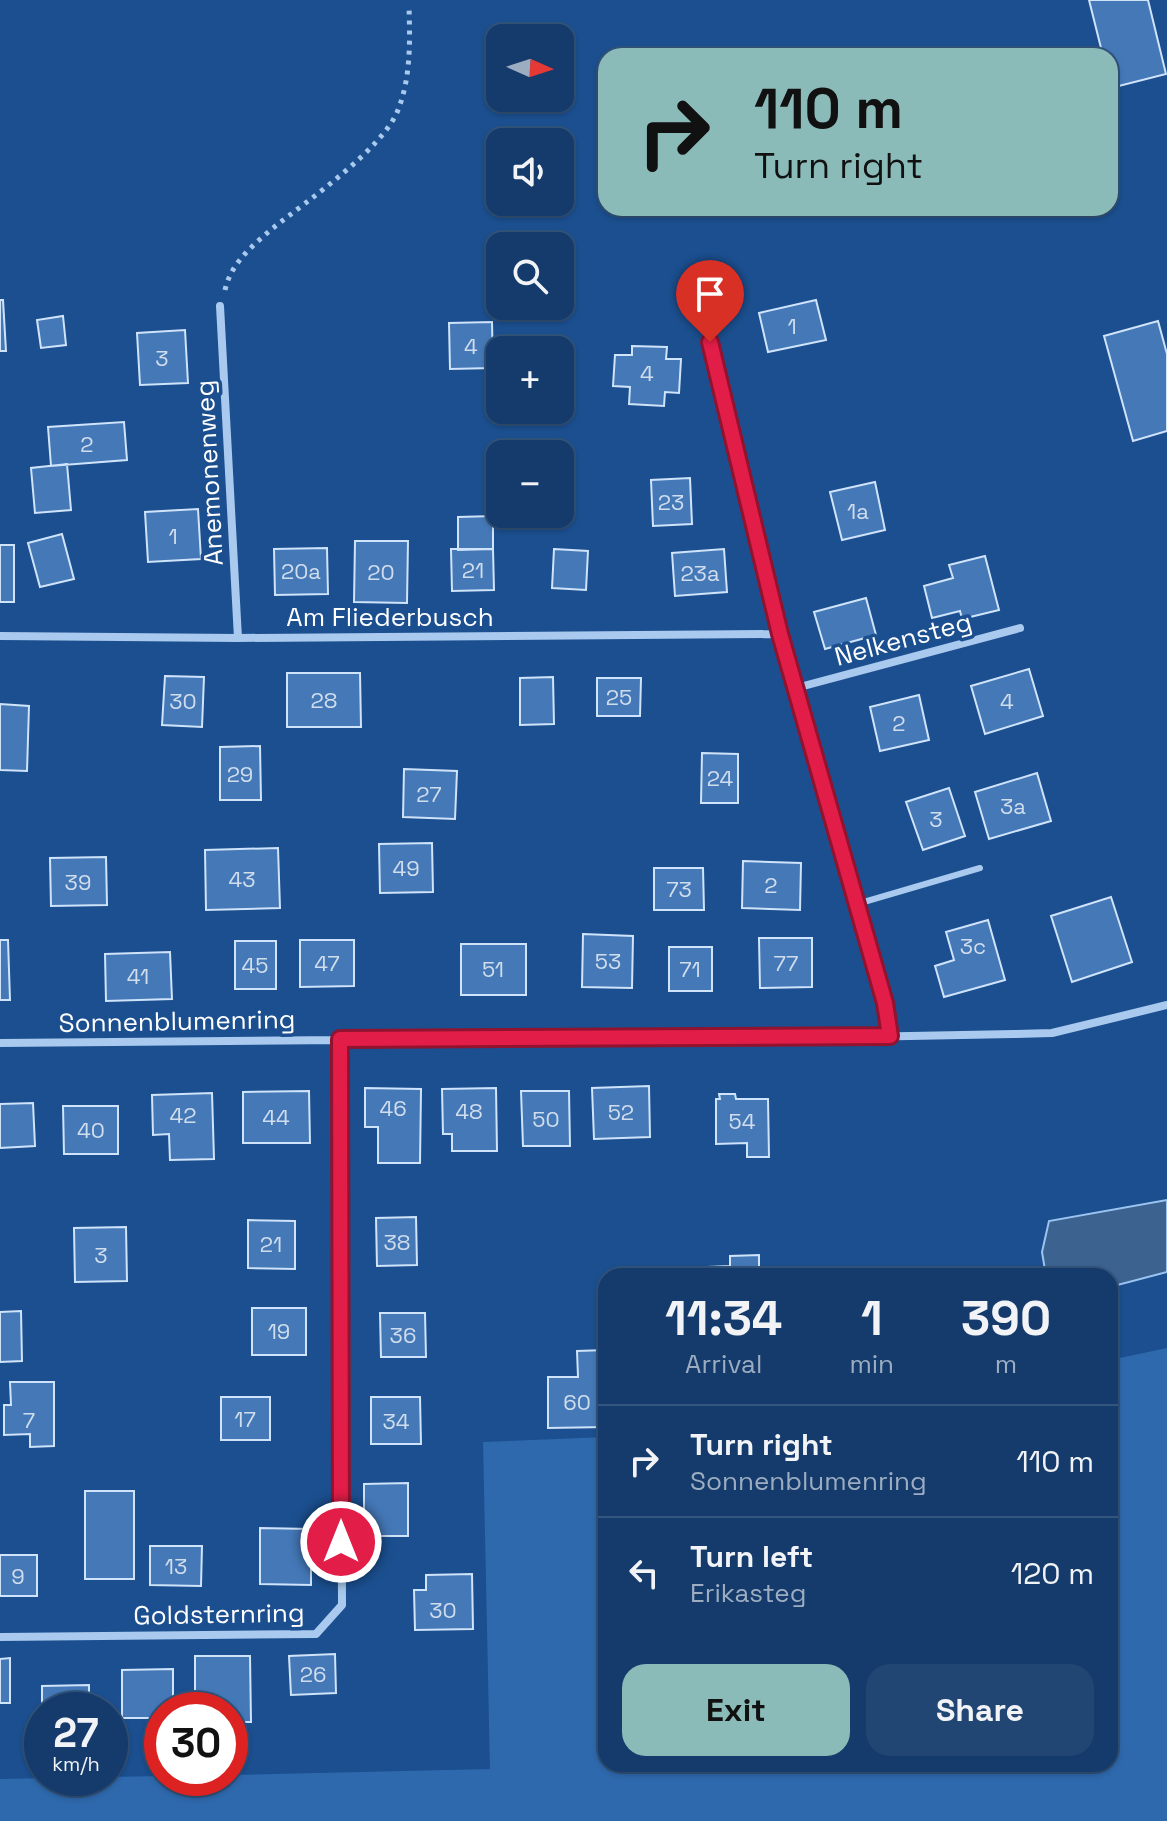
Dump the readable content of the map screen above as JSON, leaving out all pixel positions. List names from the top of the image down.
{
  "streets": {
    "street": [
      "Anemonenweg",
      "Am Fliederbusch",
      "Nelkensteg",
      "Sonnenblumenring",
      "Goldsternring"
    ]
  },
  "crossings": [
    ["Anemonenweg", "Am Fliederbusch"],
    ["Sonnenblumenring", "Goldsternring"]
  ],
  "house_numbers": [
    "1",
    "4",
    "3",
    "4",
    "2",
    "23",
    "1a",
    "1",
    "21",
    "20a",
    "20",
    "23a",
    "25",
    "28",
    "30",
    "4",
    "2",
    "29",
    "24",
    "27",
    "3a",
    "3",
    "49",
    "43",
    "39",
    "2",
    "73",
    "3c",
    "53",
    "47",
    "77",
    "45",
    "51",
    "71",
    "41",
    "46",
    "48",
    "52",
    "42",
    "44",
    "50",
    "54",
    "40",
    "38",
    "21",
    "3",
    "19",
    "36",
    "60",
    "17",
    "7",
    "34",
    "13",
    "9",
    "30",
    "26"
  ],
  "north": "right",
  "page": {
    "map_buttons": ["+", "−"],
    "turn": ["110 m", "Turn right"],
    "eta": [
      "11:34",
      "Arrival",
      "1",
      "min",
      "390",
      "m"
    ],
    "list": [
      {
        "name": "Turn right",
        "note": "Sonnenblumenring",
        "value": "110 m"
      },
      {
        "name": "Turn left",
        "note": "Erikasteg",
        "value": "120 m"
      }
    ],
    "buttons": ["Exit", "Share"],
    "speed": "27 km/h",
    "limit": "30"
  }
}
